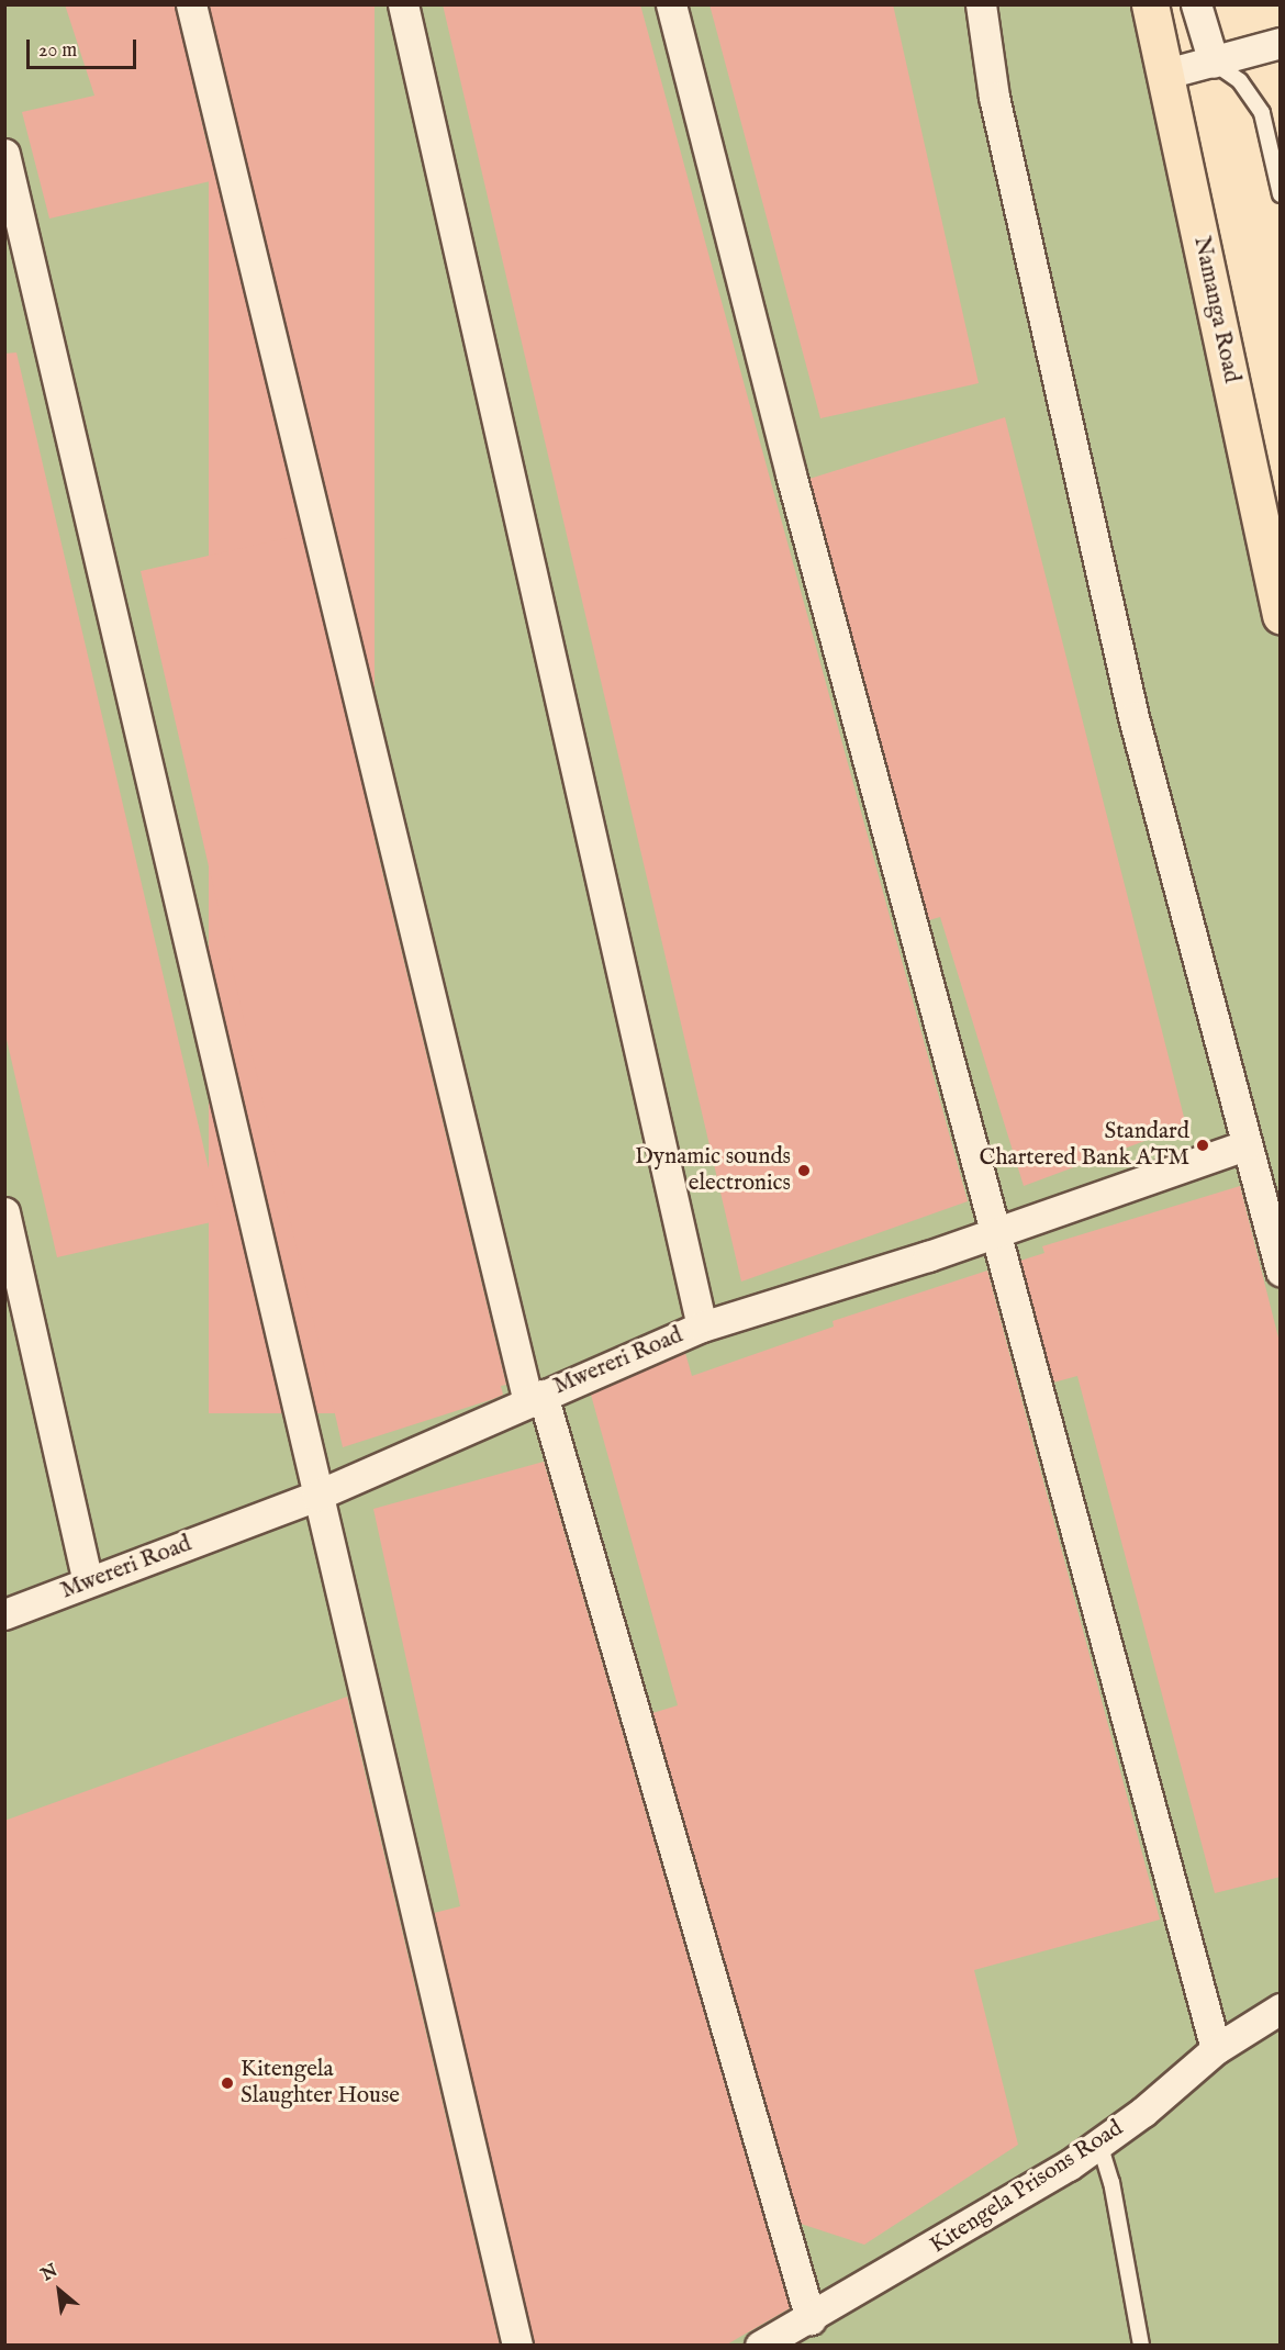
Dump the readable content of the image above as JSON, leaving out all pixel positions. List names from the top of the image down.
{
  "streets": {
    "highway": ["Namanga Road"],
    "street": ["Mwereri Road", "Kitengela Prisons Road"]
  },
  "places": ["Standard Chartered Bank ATM", "Dynamic sounds electronics", "Kitengela Slaughter House"],
  "scale_bar": "20 m",
  "north": "top left"
}
